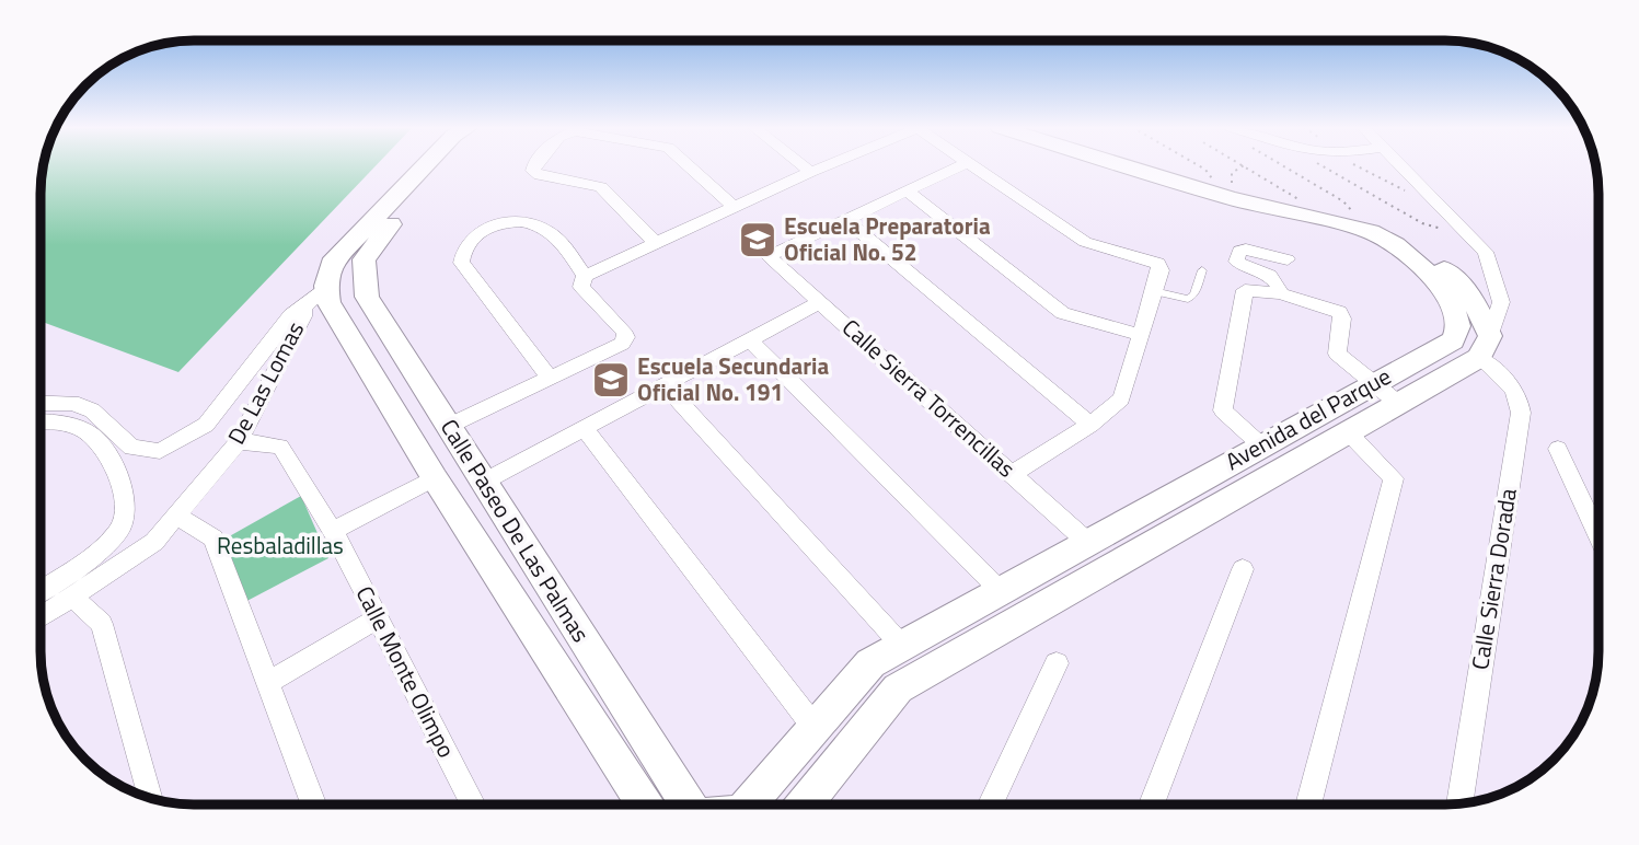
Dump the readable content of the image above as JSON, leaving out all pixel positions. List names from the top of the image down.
{
  "streets": {
    "street": [
      "De Las Lomas",
      "Calle Sierra Torrencillas",
      "Avenida del Parque",
      "Calle Paseo De Las Palmas",
      "Calle Sierra Dorada",
      "Calle Monte Olimpo"
    ]
  },
  "crossings": [
    ["De Las Lomas", "Calle Paseo De Las Palmas"],
    ["De Las Lomas", "Calle Monte Olimpo"],
    ["Calle Sierra Torrencillas", "Avenida del Parque"],
    ["Avenida del Parque", "Calle Sierra Dorada"]
  ],
  "parks": ["Resbaladillas"],
  "places": {
    "school or university": ["Escuela Preparatoria Oficial No. 52", "Escuela Secundaria Oficial No. 191"]
  }
}
